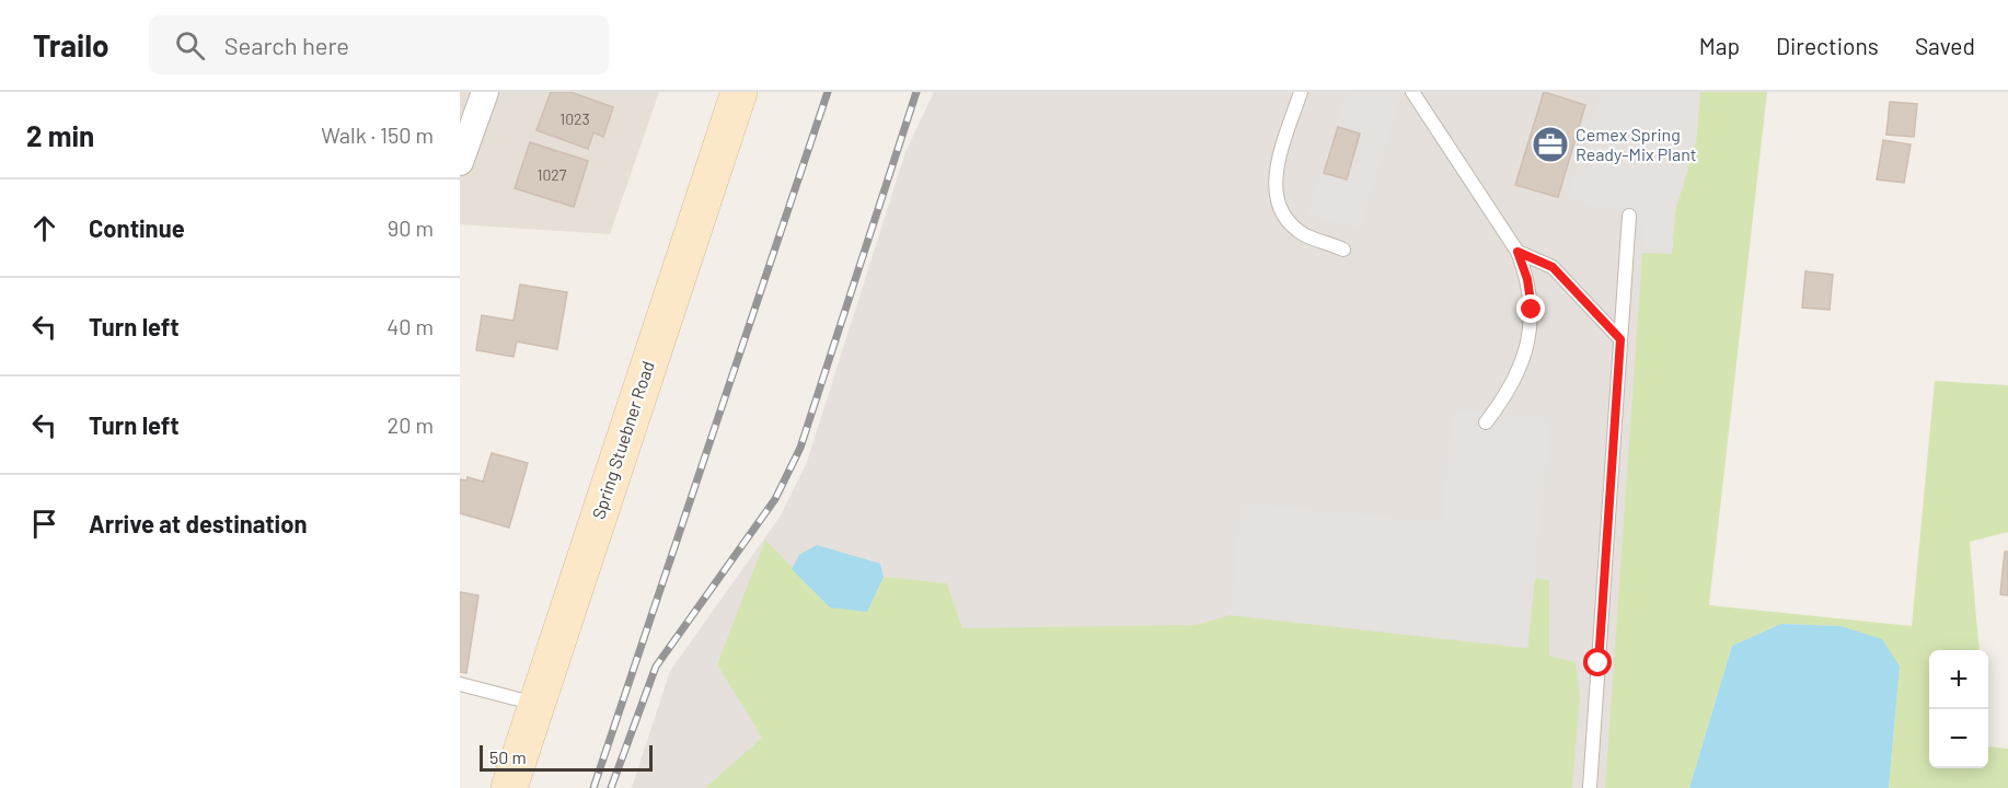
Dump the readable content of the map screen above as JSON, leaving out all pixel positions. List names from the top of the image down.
{
  "streets": {
    "main road": ["Spring Stuebner Road"]
  },
  "places": {
    "office": ["Cemex Spring Ready-Mix Plant"]
  },
  "house_numbers": ["1023", "1027"],
  "scale_bar": "50 m",
  "page": {
    "header": "Trailo",
    "search": "Search here",
    "nav": ["Map", "Directions", "Saved"],
    "heading": ["2 min", "Walk · 150 m"],
    "list": [
      ["Continue", "90 m"],
      ["Turn left", "40 m"],
      ["Turn left", "20 m"],
      "Arrive at destination"
    ],
    "map_buttons": ["+", "−"],
    "scale": "50 m"
  }
}
